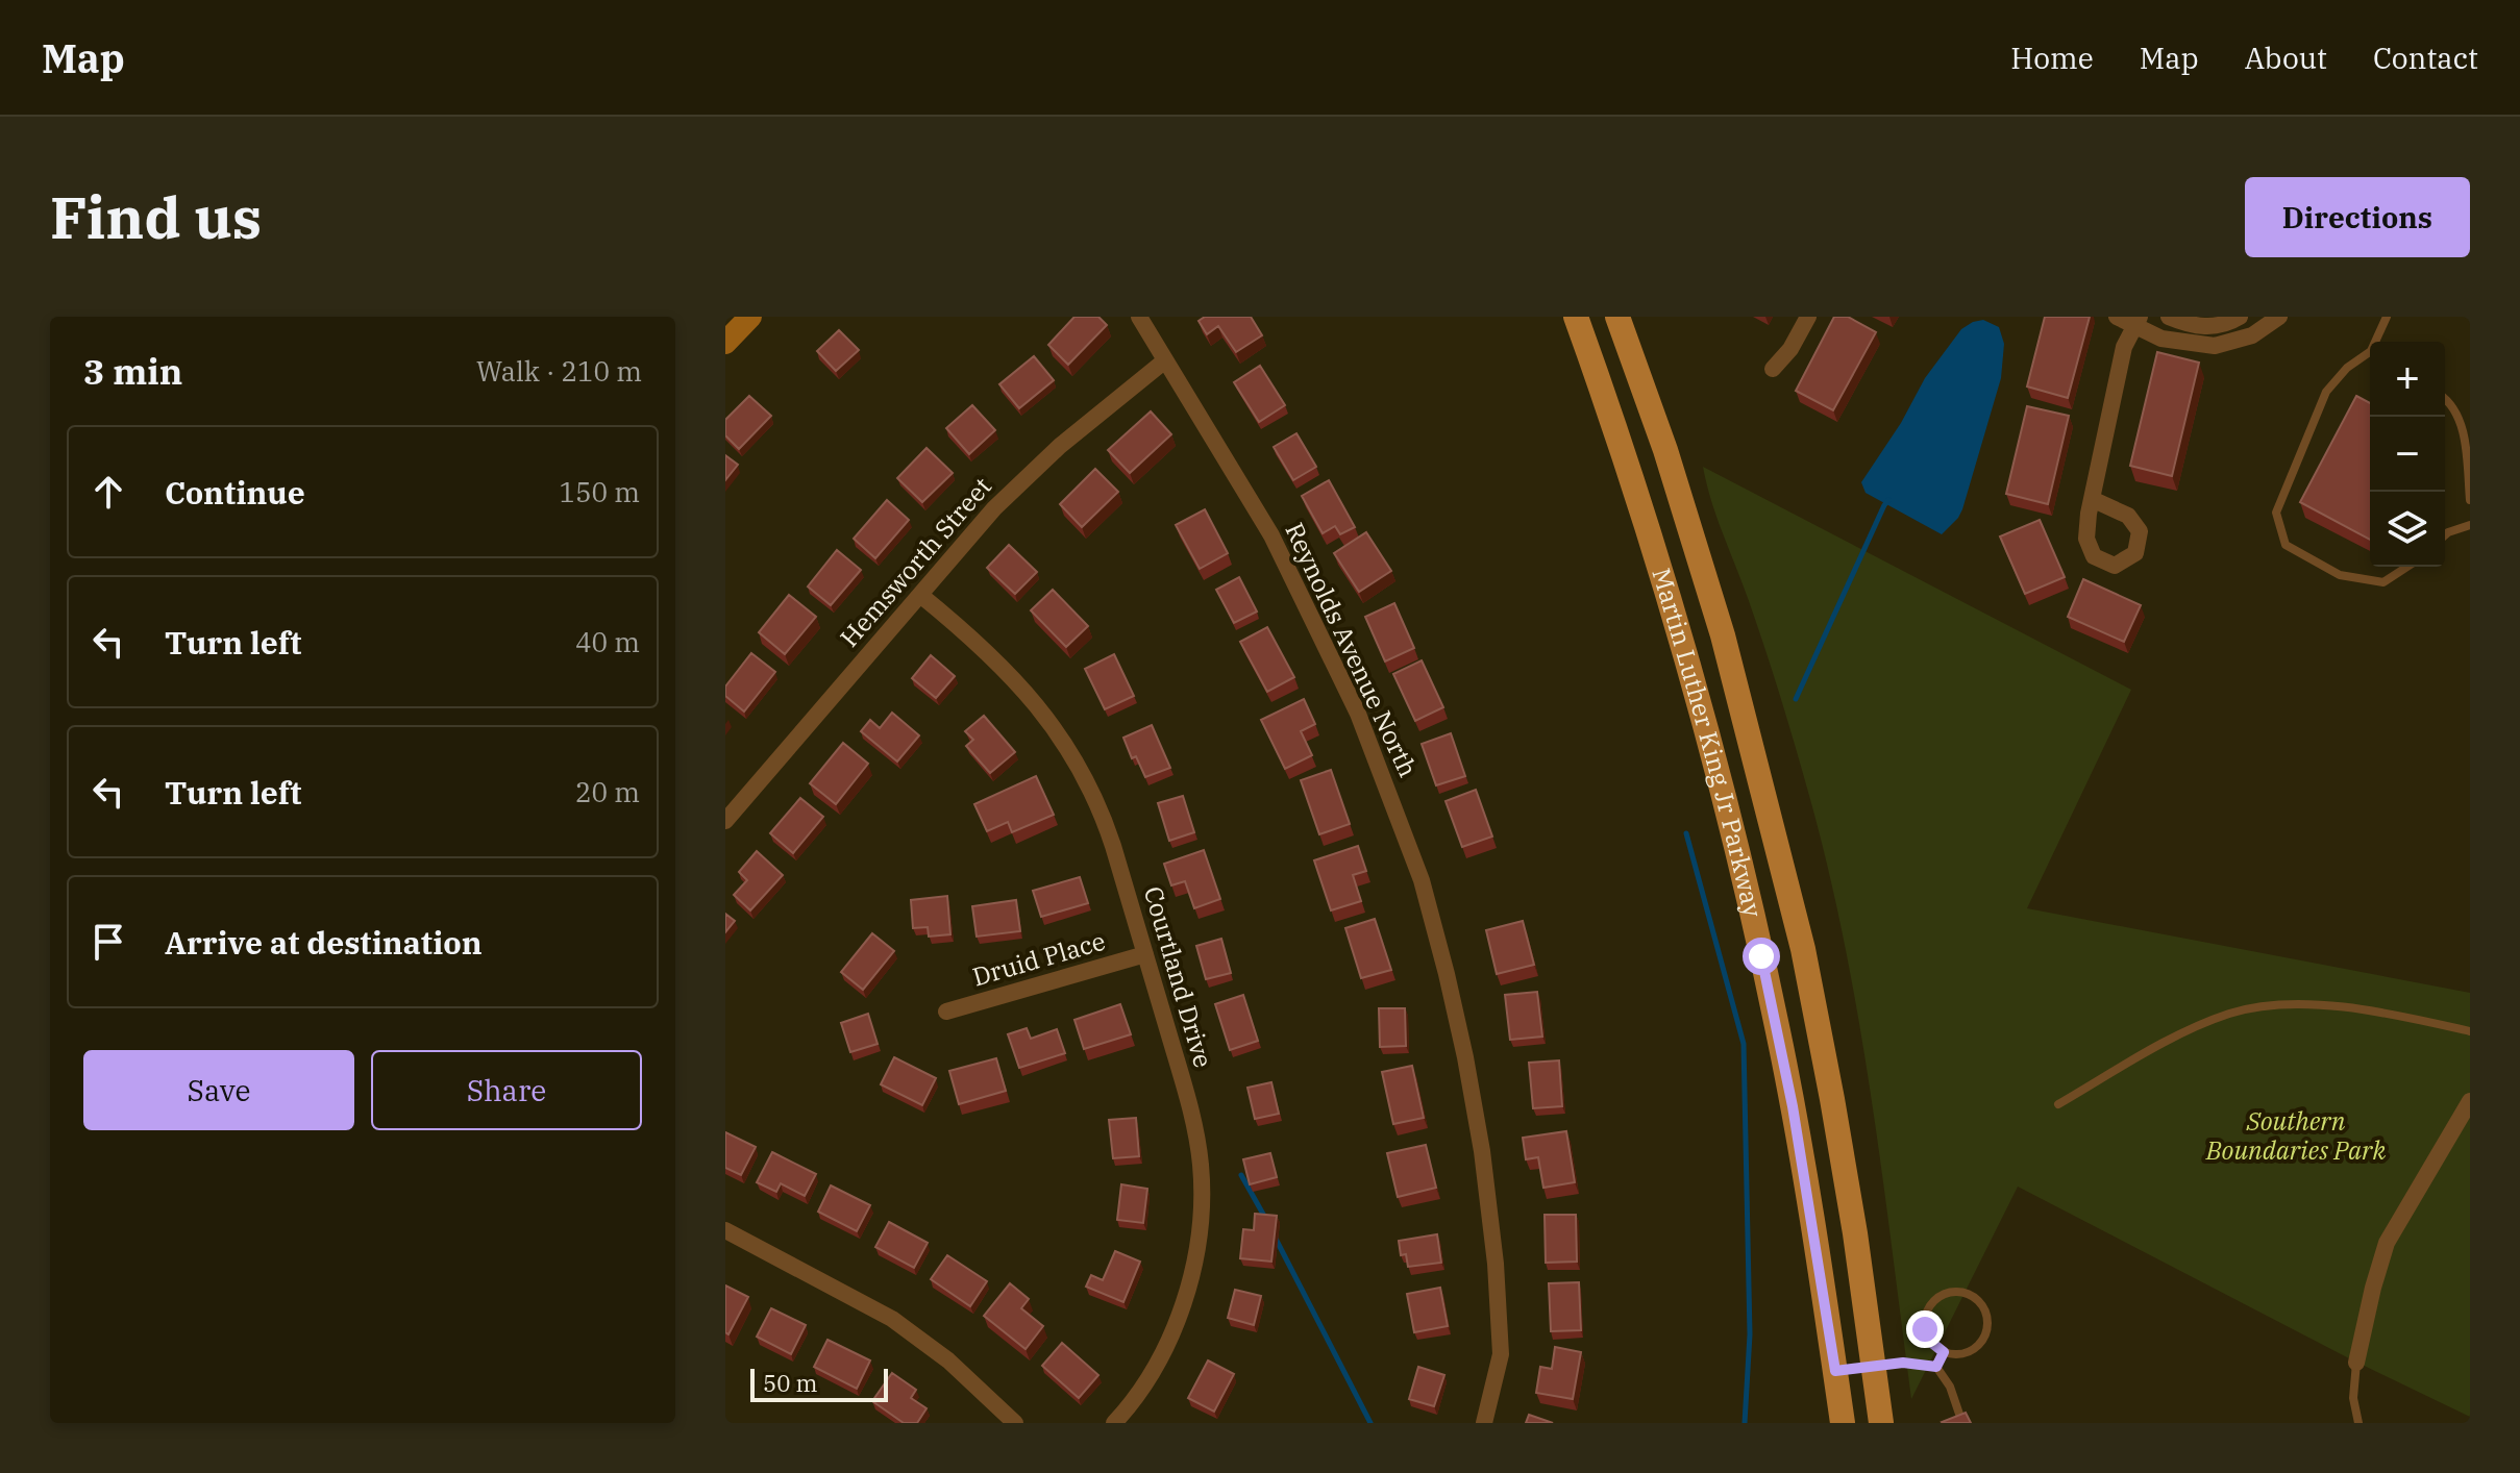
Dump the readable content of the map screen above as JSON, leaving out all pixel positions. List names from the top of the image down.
{
  "streets": {
    "main road": ["Martin Luther King Jr Parkway"],
    "street": [
      "Hemsworth Street",
      "Reynolds Avenue North",
      "Druid Place",
      "Courtland Drive"
    ]
  },
  "crossings": [
    ["Hemsworth Street", "Reynolds Avenue North"],
    ["Hemsworth Street", "Courtland Drive"],
    ["Druid Place", "Courtland Drive"]
  ],
  "parks": ["Southern Boundaries Park"],
  "scale_bar": "50 m",
  "page": {
    "header": "Map",
    "nav": [
      "Home",
      "Map",
      "About",
      "Contact"
    ],
    "buttons": [
      "Directions",
      ["Save", "Share"]
    ],
    "title": "Find us",
    "heading": ["3 min", "Walk · 210 m"],
    "map_buttons": ["+", "−"],
    "list": [
      ["Continue", "150 m"],
      ["Turn left", "40 m"],
      ["Turn left", "20 m"],
      "Arrive at destination"
    ],
    "scale": "50 m"
  }
}
